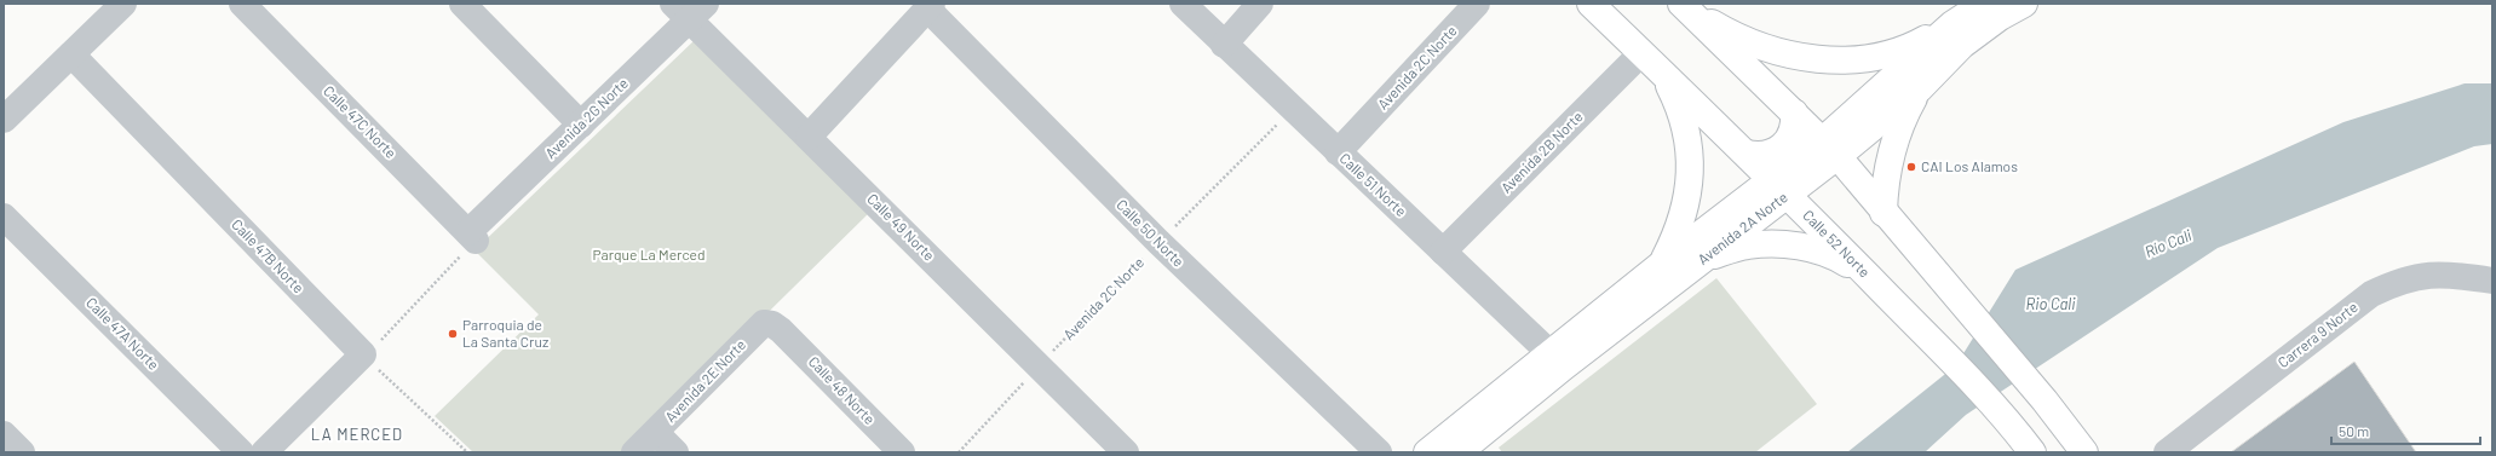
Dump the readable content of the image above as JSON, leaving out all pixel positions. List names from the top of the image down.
{
  "streets": {
    "main road": ["Avenida 2A Norte", "Calle 52 Norte"],
    "street": [
      "Avenida 2C Norte",
      "Avenida 2G Norte",
      "Calle 47C Norte",
      "Avenida 2B Norte",
      "Calle 51 Norte",
      "Calle 49 Norte",
      "Calle 50 Norte",
      "Calle 47B Norte",
      "Calle 47A Norte",
      "Carrera 9 Norte",
      "Avenida 2E Norte",
      "Calle 48 Norte"
    ]
  },
  "crossings": [
    ["Avenida 2C Norte", "Calle 51 Norte"],
    ["Avenida 2C Norte", "Calle 49 Norte"],
    ["Avenida 2C Norte", "Calle 50 Norte"],
    ["Avenida 2G Norte", "Calle 47C Norte"],
    ["Avenida 2G Norte", "Calle 49 Norte"],
    ["Avenida 2B Norte", "Calle 51 Norte"],
    ["Avenida 2B Norte", "Calle 52 Norte"],
    ["Calle 51 Norte", "Avenida 2A Norte"],
    ["Avenida 2A Norte", "Calle 52 Norte"],
    ["Avenida 2E Norte", "Calle 48 Norte"]
  ],
  "districts": ["LA MERCED"],
  "water": ["Río Cali", "Rio Cali"],
  "parks": ["Parque La Merced"],
  "places": ["CAI Los Alamos", "Parroquia de La Santa Cruz"],
  "scale_bar": "50 m"
}
